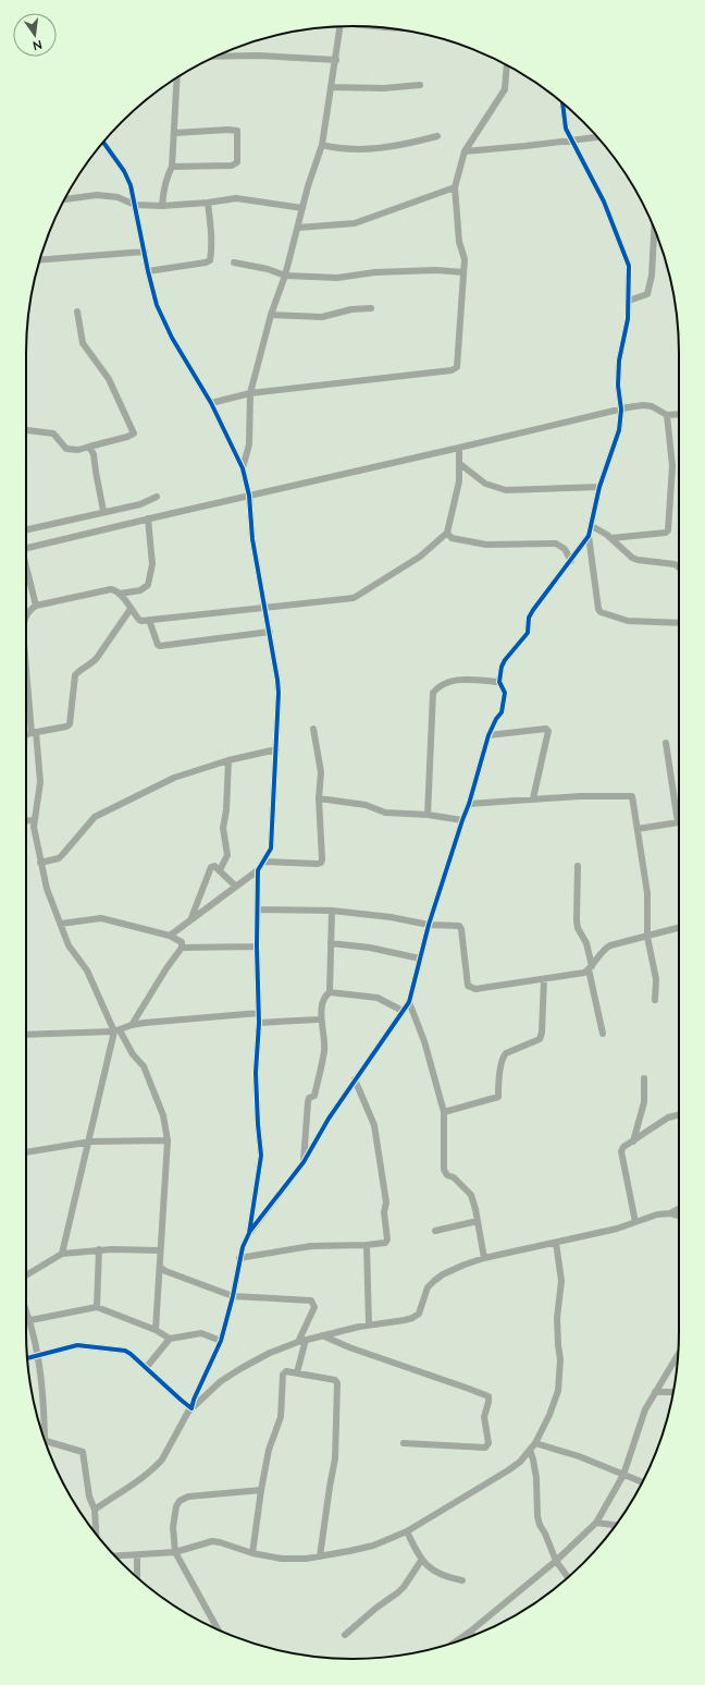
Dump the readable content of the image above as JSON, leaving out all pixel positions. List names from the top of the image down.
{
  "north": "bottom"
}
